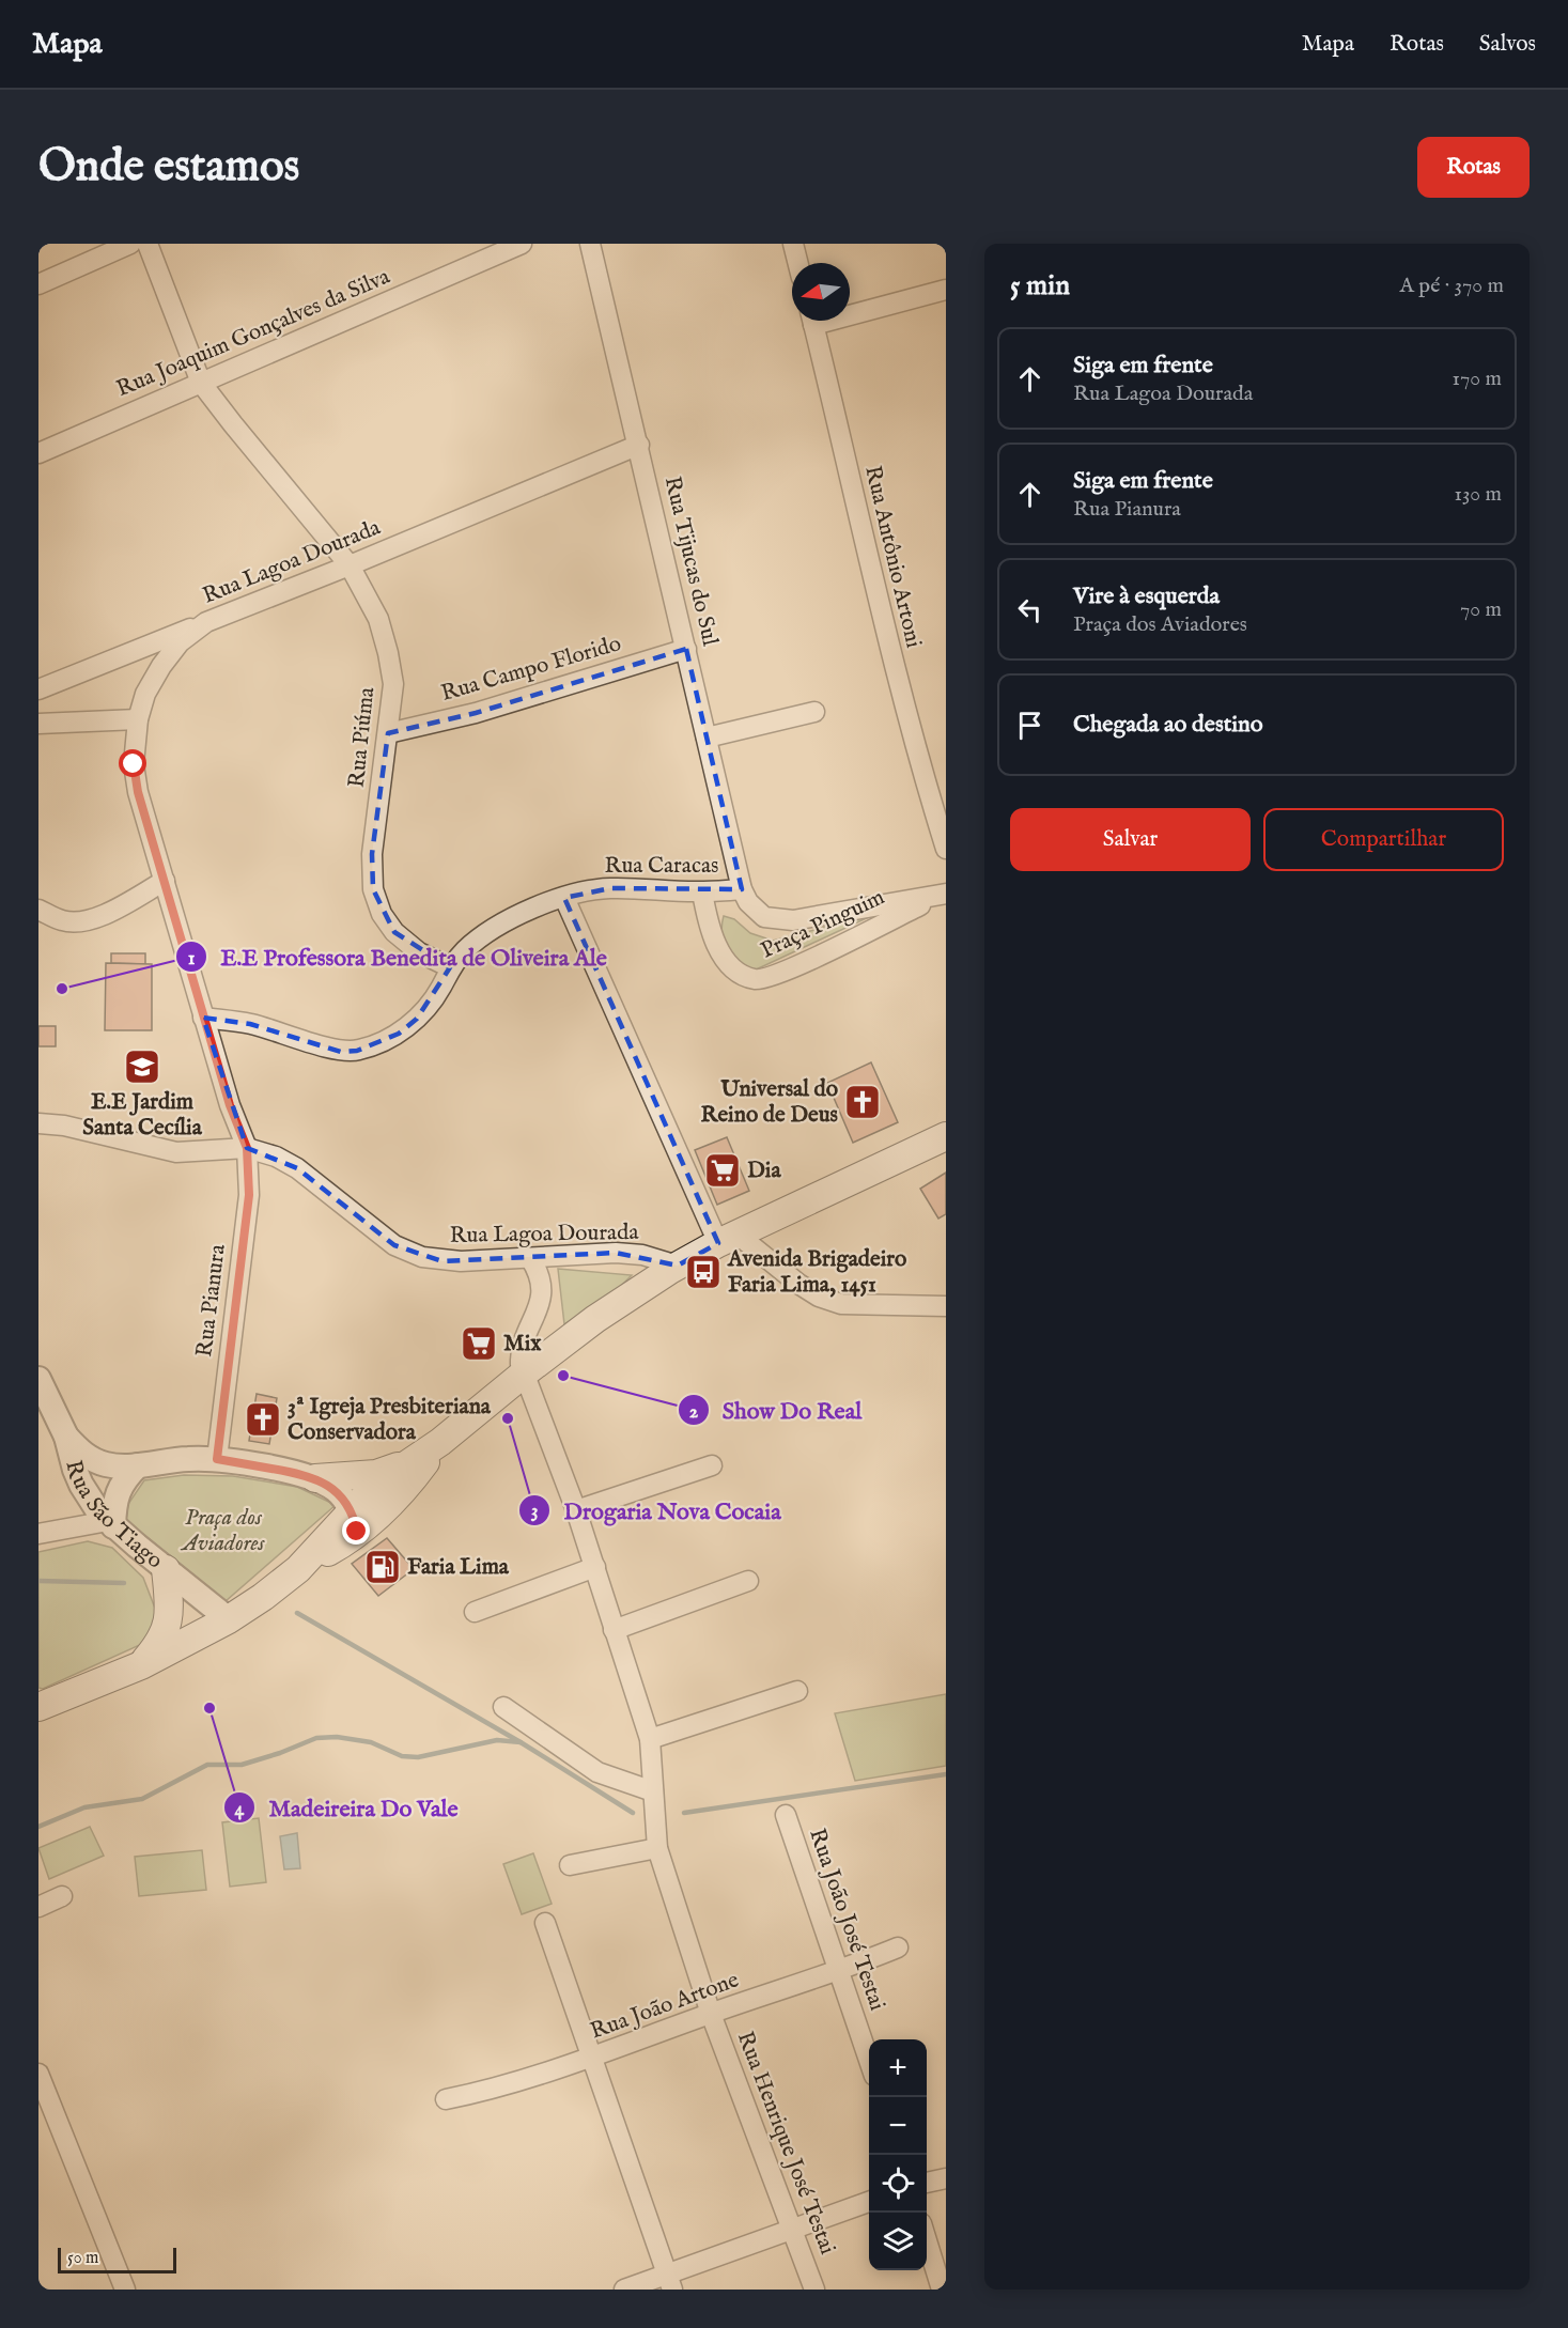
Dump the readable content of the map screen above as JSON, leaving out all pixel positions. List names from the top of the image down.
{
  "streets": {
    "street": [
      "Rua Joaquim Gonçalves da Silva",
      "Rua Antônio Artoni",
      "Rua Tijucas do Sul",
      "Rua Lagoa Dourada",
      "Rua Campo Florido",
      "Rua Piúma",
      "Rua Caracas",
      "Praça Pinguim",
      "Rua Pianura",
      "Rua São Tiago",
      "Rua João José Testai",
      "Rua João Artone",
      "Rua Henrique José Testai"
    ]
  },
  "crossings": [
    ["Rua Joaquim Gonçalves da Silva", "Rua Piúma"],
    ["Rua Tijucas do Sul", "Rua Lagoa Dourada"],
    ["Rua Tijucas do Sul", "Rua Campo Florido"],
    ["Rua Tijucas do Sul", "Rua Caracas"],
    ["Rua Lagoa Dourada", "Rua Piúma"],
    ["Rua Lagoa Dourada", "Rua Caracas"],
    ["Rua Lagoa Dourada", "Rua Pianura"],
    ["Rua Campo Florido", "Rua Piúma"],
    ["Rua Piúma", "Rua Caracas"],
    ["Rua Caracas", "Praça Pinguim"],
    ["Rua João José Testai", "Rua João Artone"],
    ["Rua João Artone", "Rua Henrique José Testai"]
  ],
  "parks": ["Praça dos Aviadores"],
  "places": {
    "other": [
      "E.E Professora Benedita de Oliveira Ale",
      "Show Do Real",
      "Drogaria Nova Cocaia",
      "Madeireira Do Vale"
    ],
    "school or university": ["E.E Jardim Santa Cecília"],
    "church": ["Universal do Reino de Deus", "3ª Igreja Presbiteriana Conservadora"],
    "supermarket": ["Dia", "Mix"],
    "bus stop": ["Avenida Brigadeiro Faria Lima, 1451"],
    "fuel station": ["Faria Lima"]
  },
  "scale_bar": "50 m",
  "north": "left",
  "page": {
    "header": "Mapa",
    "nav": ["Mapa", "Rotas", "Salvos"],
    "buttons": [
      "Rotas",
      ["Salvar", "Compartilhar"]
    ],
    "title": "Onde estamos",
    "heading": ["5 min", "A pé · 370 m"],
    "list": [
      ["Siga em frente", "Rua Lagoa Dourada", "170 m"],
      ["Siga em frente", "Rua Pianura", "130 m"],
      ["Vire à esquerda", "Praça dos Aviadores", "70 m"],
      "Chegada ao destino"
    ],
    "map_buttons": ["+", "−"],
    "scale": "50 m"
  }
}
